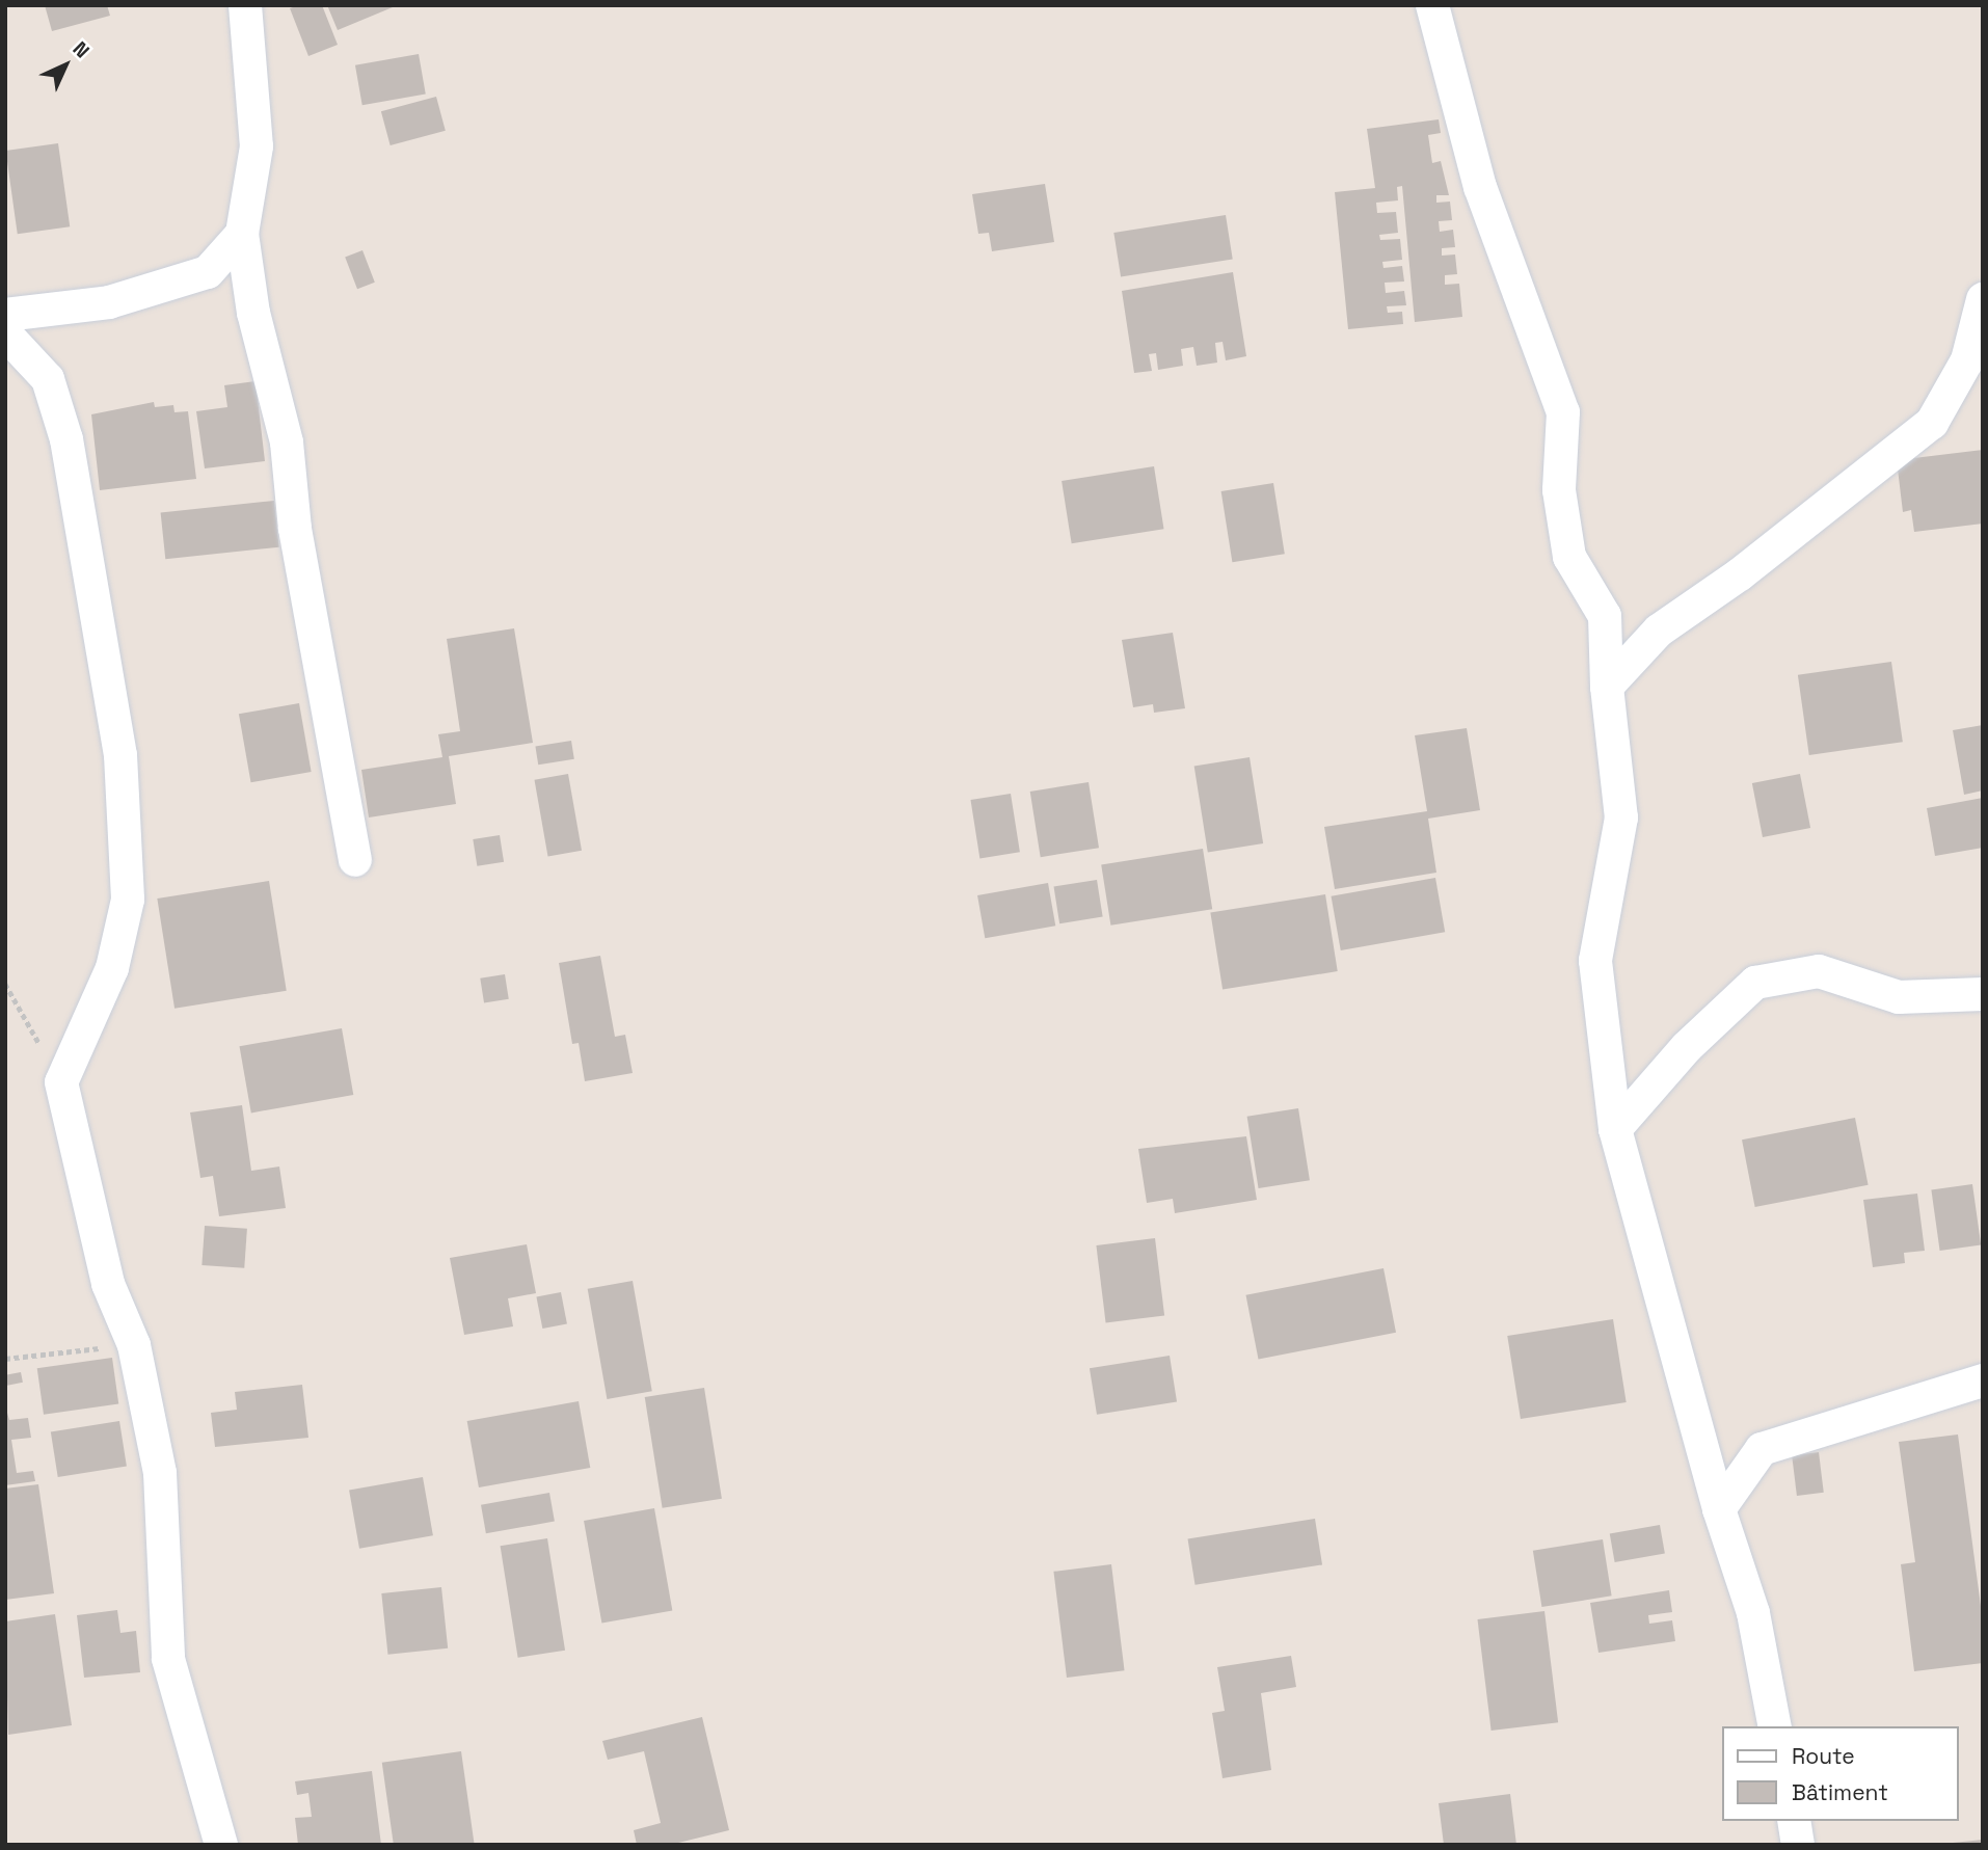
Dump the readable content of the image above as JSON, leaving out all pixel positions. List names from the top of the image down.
{
  "legend": ["Route", "Bâtiment"],
  "north": "top right"
}
